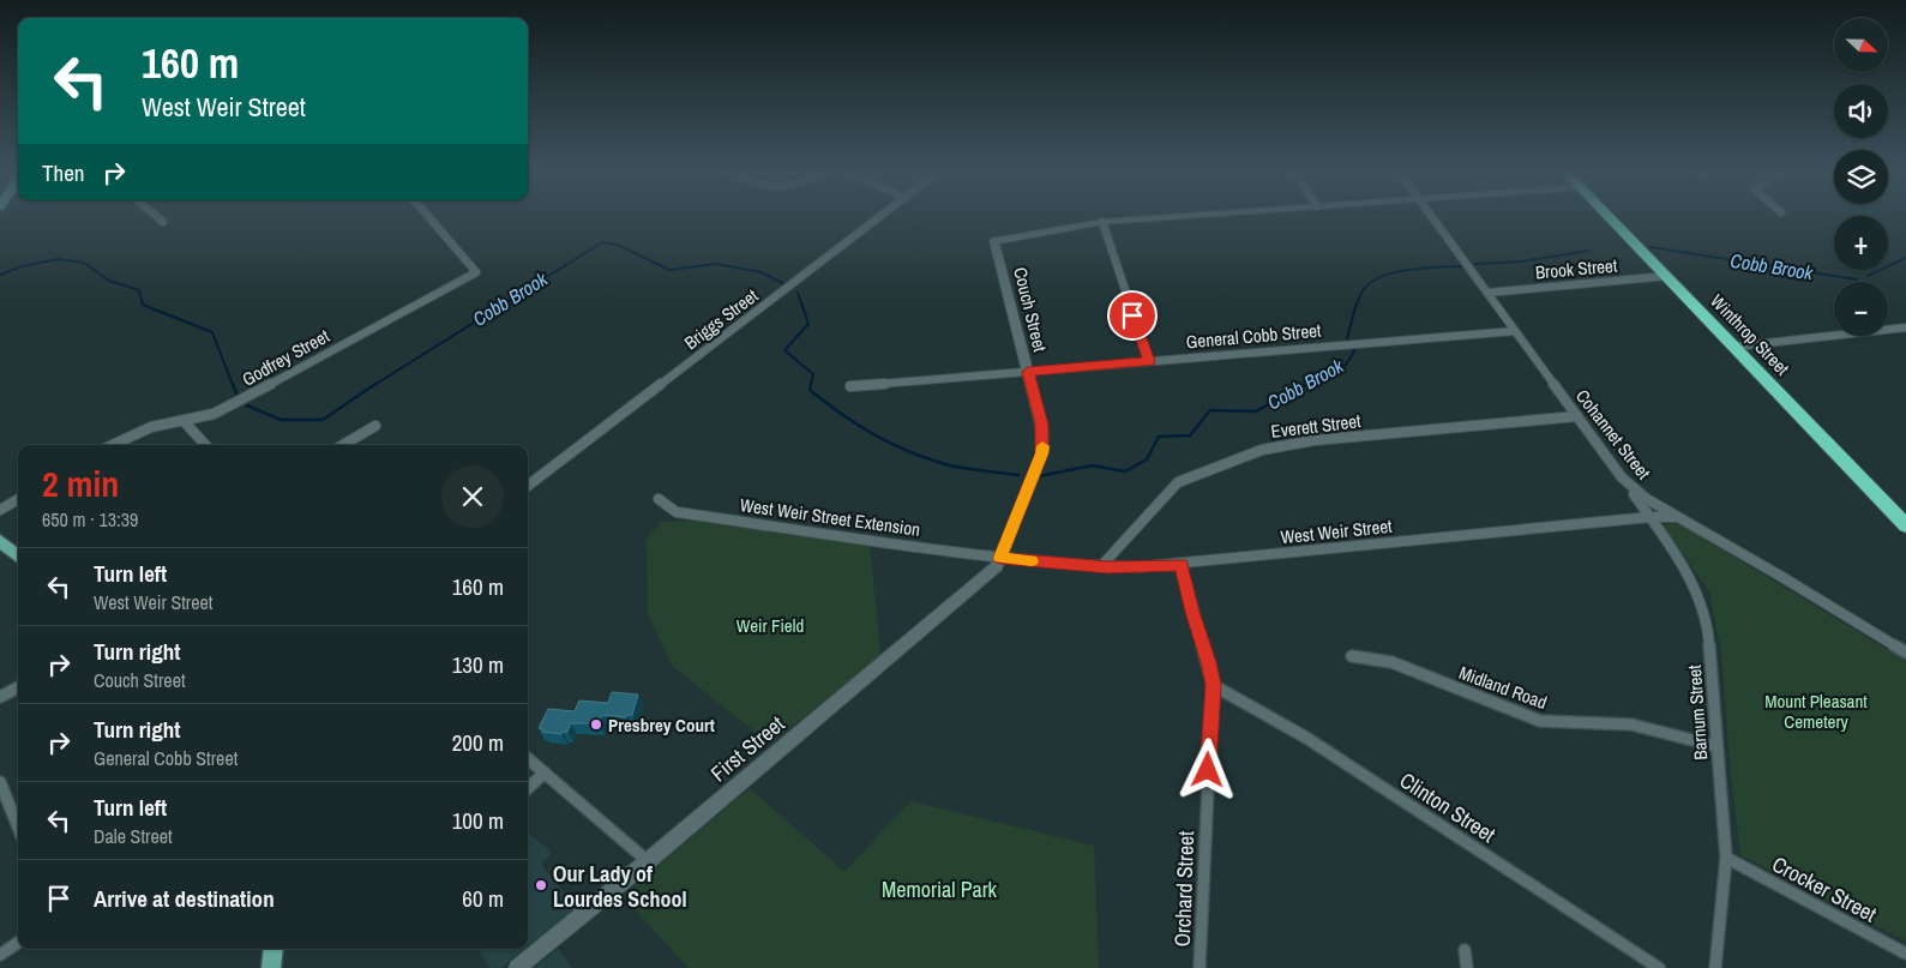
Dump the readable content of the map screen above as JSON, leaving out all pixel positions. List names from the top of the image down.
{
  "streets": {
    "highway": ["Winthrop Street"],
    "street": [
      "Brook Street",
      "Couch Street",
      "Briggs Street",
      "General Cobb Street",
      "Godfrey Street",
      "Everett Street",
      "Cohannet Street",
      "West Weir Street Extension",
      "West Weir Street",
      "Midland Road",
      "Barnum Street",
      "First Street",
      "Clinton Street",
      "Orchard Street",
      "Crocker Street"
    ]
  },
  "crossings": [
    ["Brook Street", "Winthrop Street"],
    ["Brook Street", "Cohannet Street"],
    ["Couch Street", "General Cobb Street"],
    ["Couch Street", "West Weir Street Extension"],
    ["Couch Street", "West Weir Street"],
    ["Couch Street", "First Street"],
    ["General Cobb Street", "Cohannet Street"],
    ["Everett Street", "Cohannet Street"],
    ["Everett Street", "West Weir Street"],
    ["Cohannet Street", "West Weir Street"],
    ["Cohannet Street", "Barnum Street"],
    ["West Weir Street Extension", "West Weir Street"],
    ["West Weir Street Extension", "First Street"],
    ["West Weir Street", "Barnum Street"],
    ["West Weir Street", "First Street"],
    ["West Weir Street", "Orchard Street"],
    ["Midland Road", "Barnum Street"],
    ["Barnum Street", "Crocker Street"],
    ["Clinton Street", "Orchard Street"]
  ],
  "water": ["Cobb Brook"],
  "parks": ["Weir Field", "Mount Pleasant Cemetery", "Memorial Park"],
  "places": ["Presbrey Court", "Our Lady of Lourdes School"],
  "north": "right",
  "page": {
    "map_buttons": ["+", "−"],
    "turn": ["160 m", "West Weir Street"],
    "then": "Then",
    "heading": ["2 min", "650 m · 13:39"],
    "list": [
      {
        "name": "Turn left",
        "note": "West Weir Street",
        "value": "160 m"
      },
      {
        "name": "Turn right",
        "note": "Couch Street",
        "value": "130 m"
      },
      {
        "name": "Turn right",
        "note": "General Cobb Street",
        "value": "200 m"
      },
      {
        "name": "Turn left",
        "note": "Dale Street",
        "value": "100 m"
      },
      {
        "name": "Arrive at destination",
        "value": "60 m"
      }
    ]
  }
}
